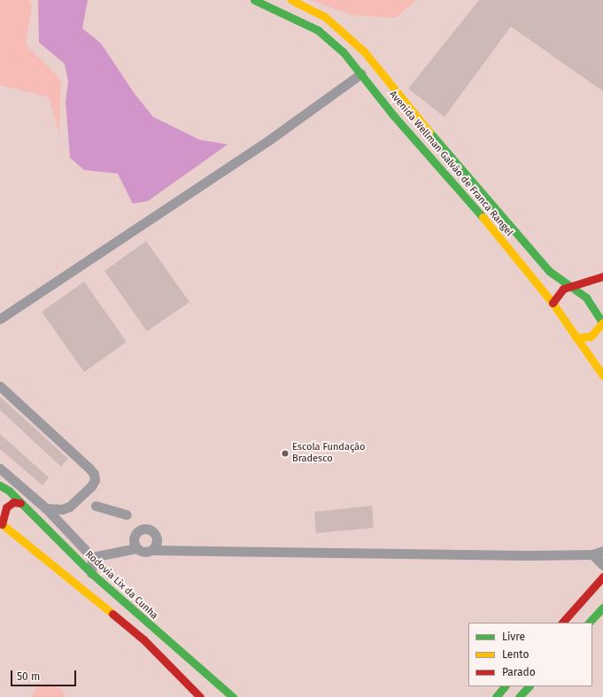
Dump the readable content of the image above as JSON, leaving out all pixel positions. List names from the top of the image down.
{
  "streets": {
    "main road": ["Avenida Wellman Galvão de Franca Rangel", "Rodovia Lix da Cunha"]
  },
  "places": ["Escola Fundação Bradesco"],
  "legend": ["Livre", "Lento", "Parado"],
  "scale_bar": "50 m"
}
